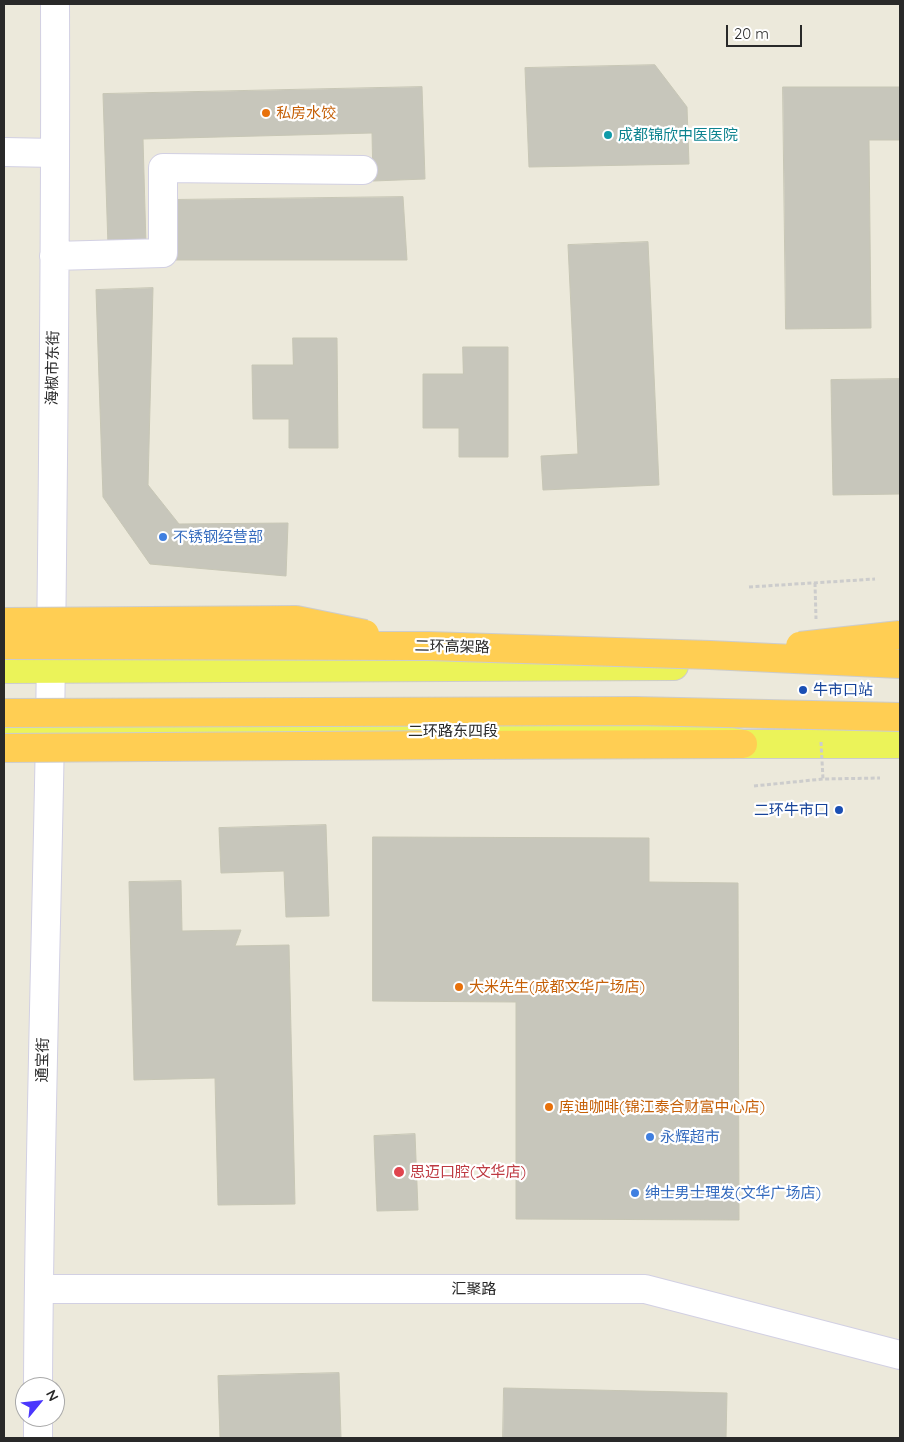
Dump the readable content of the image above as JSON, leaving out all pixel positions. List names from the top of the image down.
{
  "streets": {
    "highway": ["二环高架路"],
    "main road": ["二环路东四段"],
    "street": ["海椒市东街", "通宝街", "汇聚路"]
  },
  "crossings": [
    ["海椒市东街", "二环路东四段"],
    ["海椒市东街", "通宝街"],
    ["二环路东四段", "通宝街"],
    ["通宝街", "汇聚路"]
  ],
  "places": [
    "私房水饺",
    "成都锦欣中医医院",
    "不锈钢经营部",
    "牛市口站",
    "二环牛市口",
    "大米先生(成都文华广场店)",
    "库迪咖啡(锦江泰合财富中心店)",
    "永辉超市",
    "思迈口腔(文华店)",
    "绅士男士理发(文华广场店)"
  ],
  "scale_bar": "20 m",
  "north": "top right"
}
